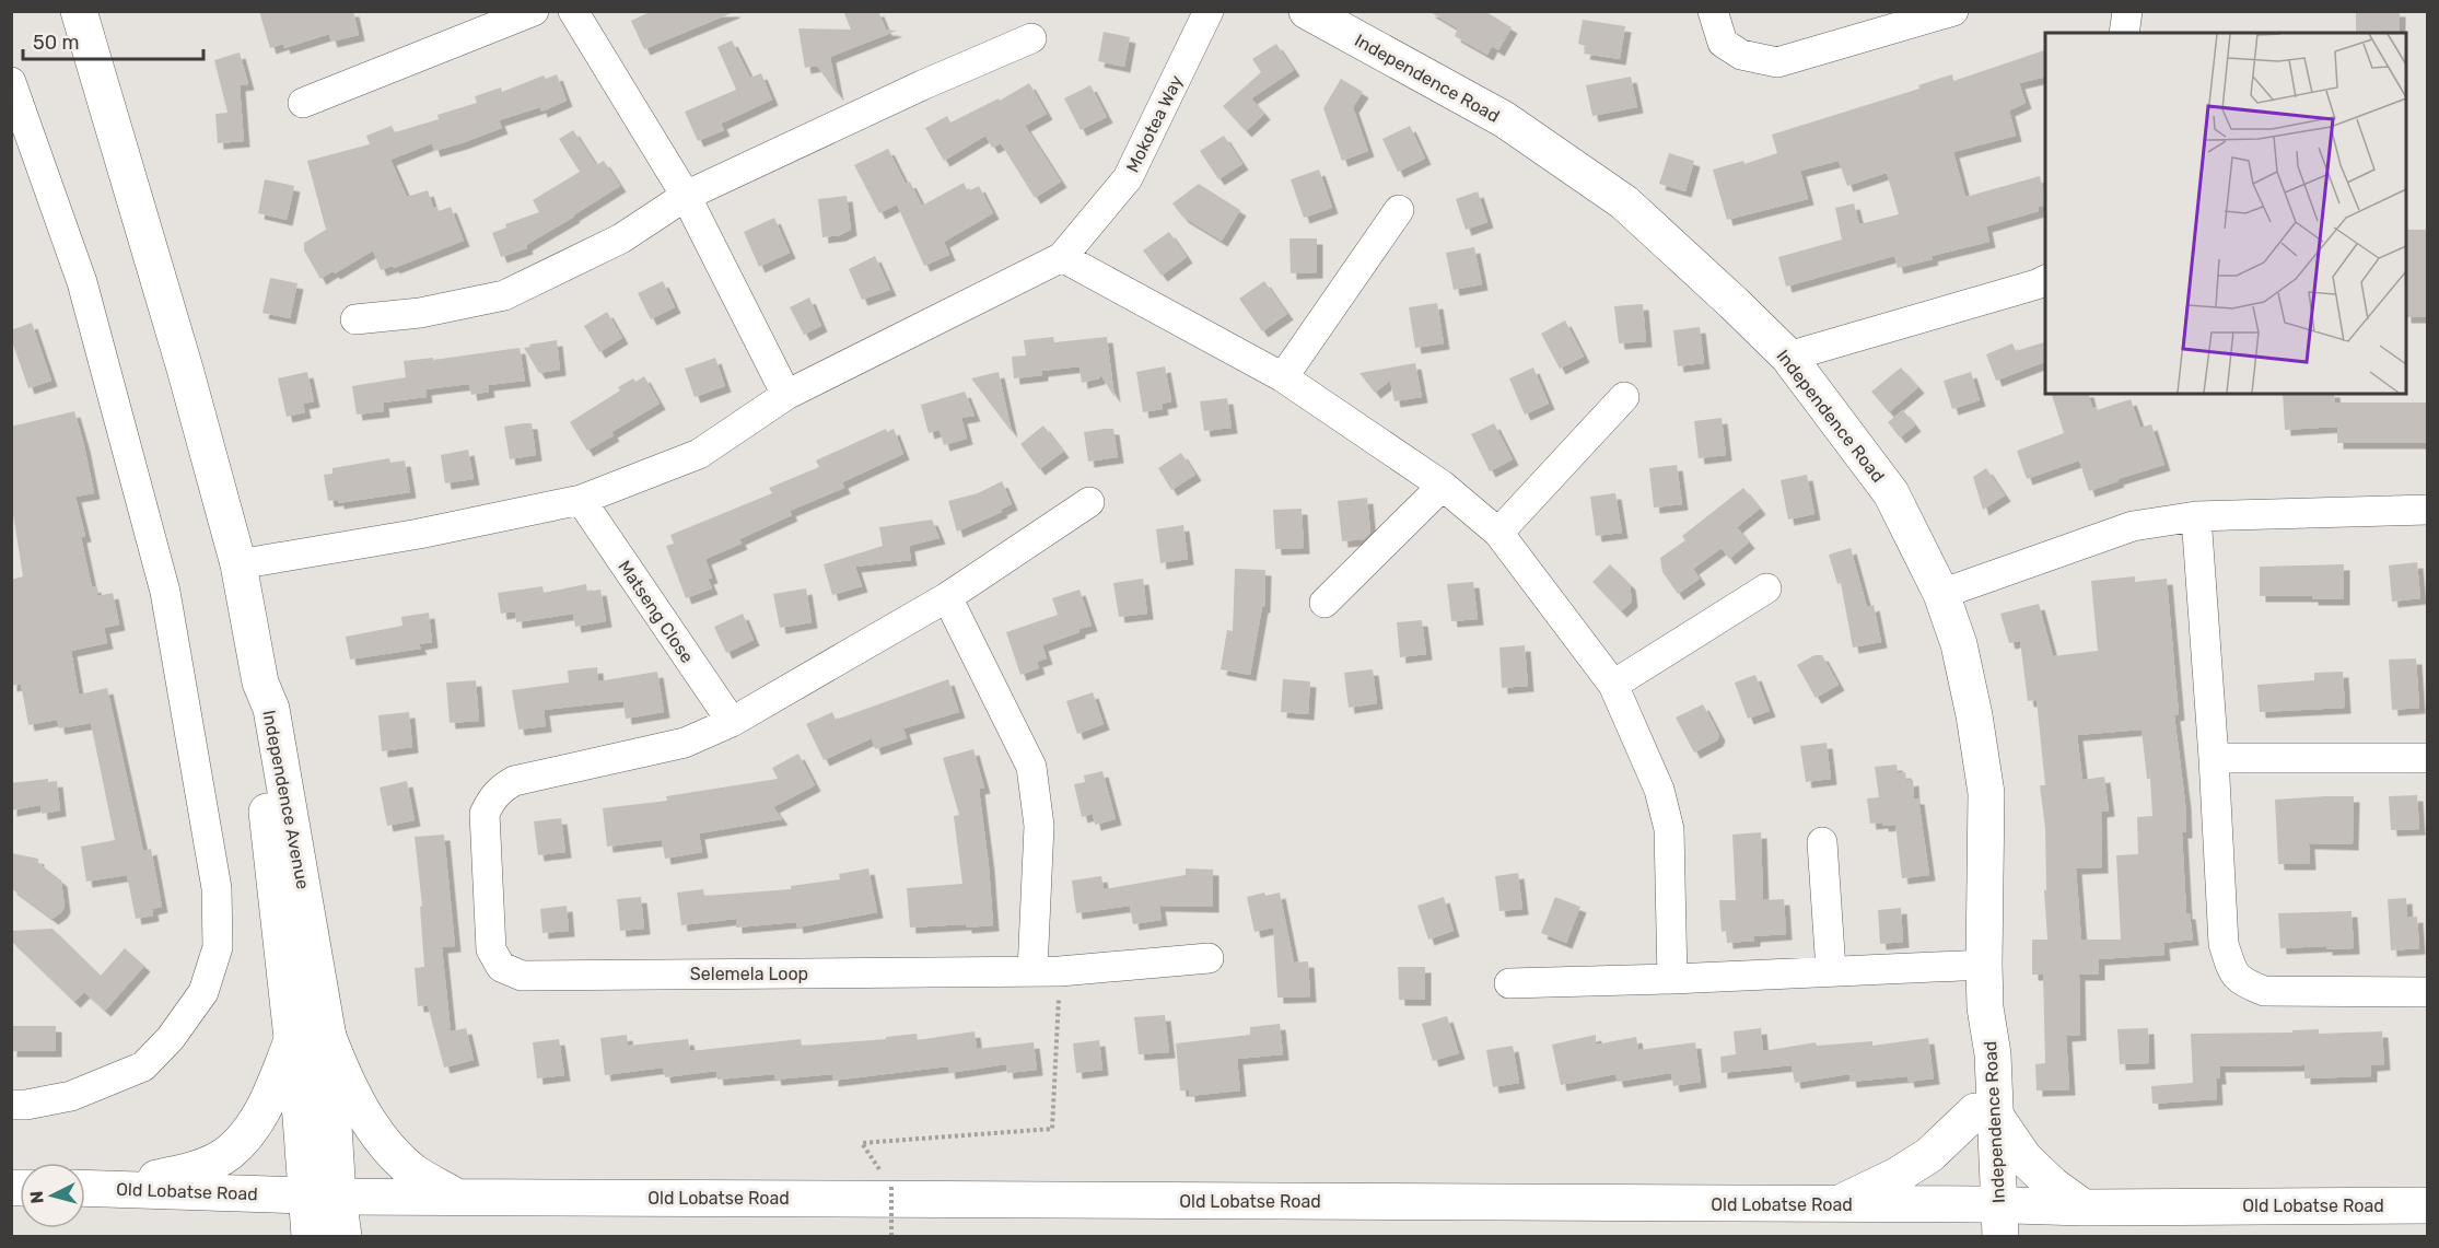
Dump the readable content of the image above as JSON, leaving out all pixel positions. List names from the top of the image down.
{
  "streets": {
    "street": [
      "Independence Road",
      "Mokotea Way",
      "Matseng Close",
      "Independence Avenue",
      "Selemela Loop",
      "Old Lobatse Road"
    ]
  },
  "crossings": [
    ["Independence Road", "Old Lobatse Road"],
    ["Matseng Close", "Selemela Loop"],
    ["Independence Avenue", "Old Lobatse Road"]
  ],
  "scale_bar": "50 m",
  "north": "left"
}
